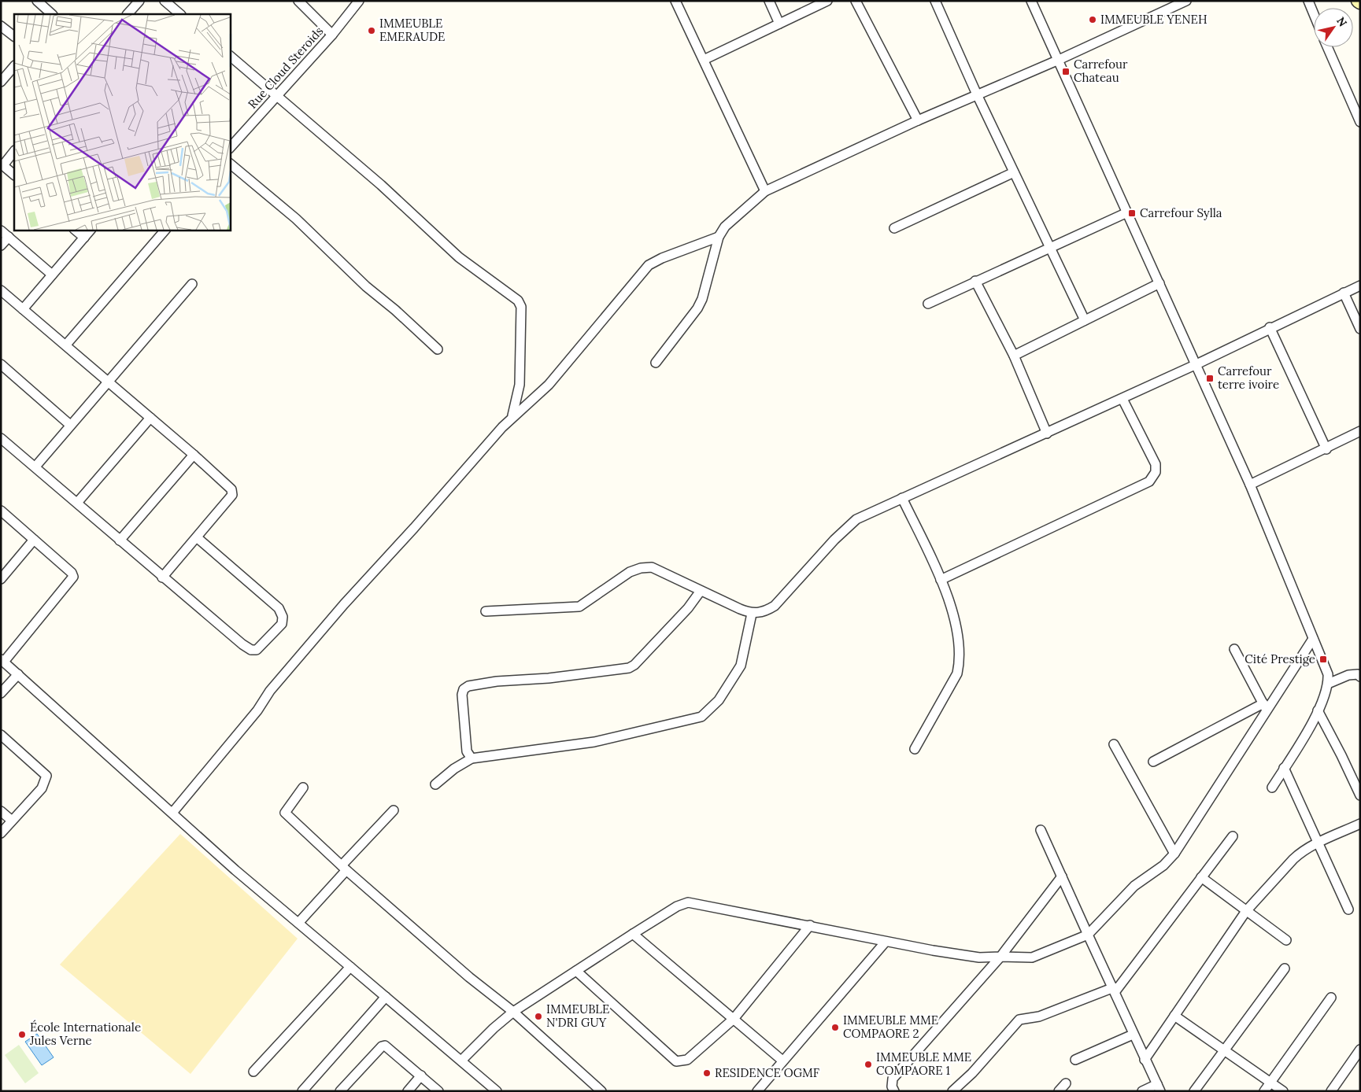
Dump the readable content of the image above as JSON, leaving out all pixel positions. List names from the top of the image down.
{
  "streets": {
    "street": ["Rue Cloud Steroids"]
  },
  "places": {
    "other": [
      "IMMEUBLE YENEH",
      "IMMEUBLE EMERAUDE",
      "IMMEUBLE N'DRI GUY",
      "IMMEUBLE MME COMPAORE 2",
      "École Internationale Jules Verne",
      "IMMEUBLE MME COMPAORE 1",
      "RESIDENCE OGMF"
    ],
    "transit": [
      "Carrefour Chateau",
      "Carrefour Sylla",
      "Carrefour terre ivoire",
      "Cité Prestige"
    ]
  },
  "north": "top right"
}
